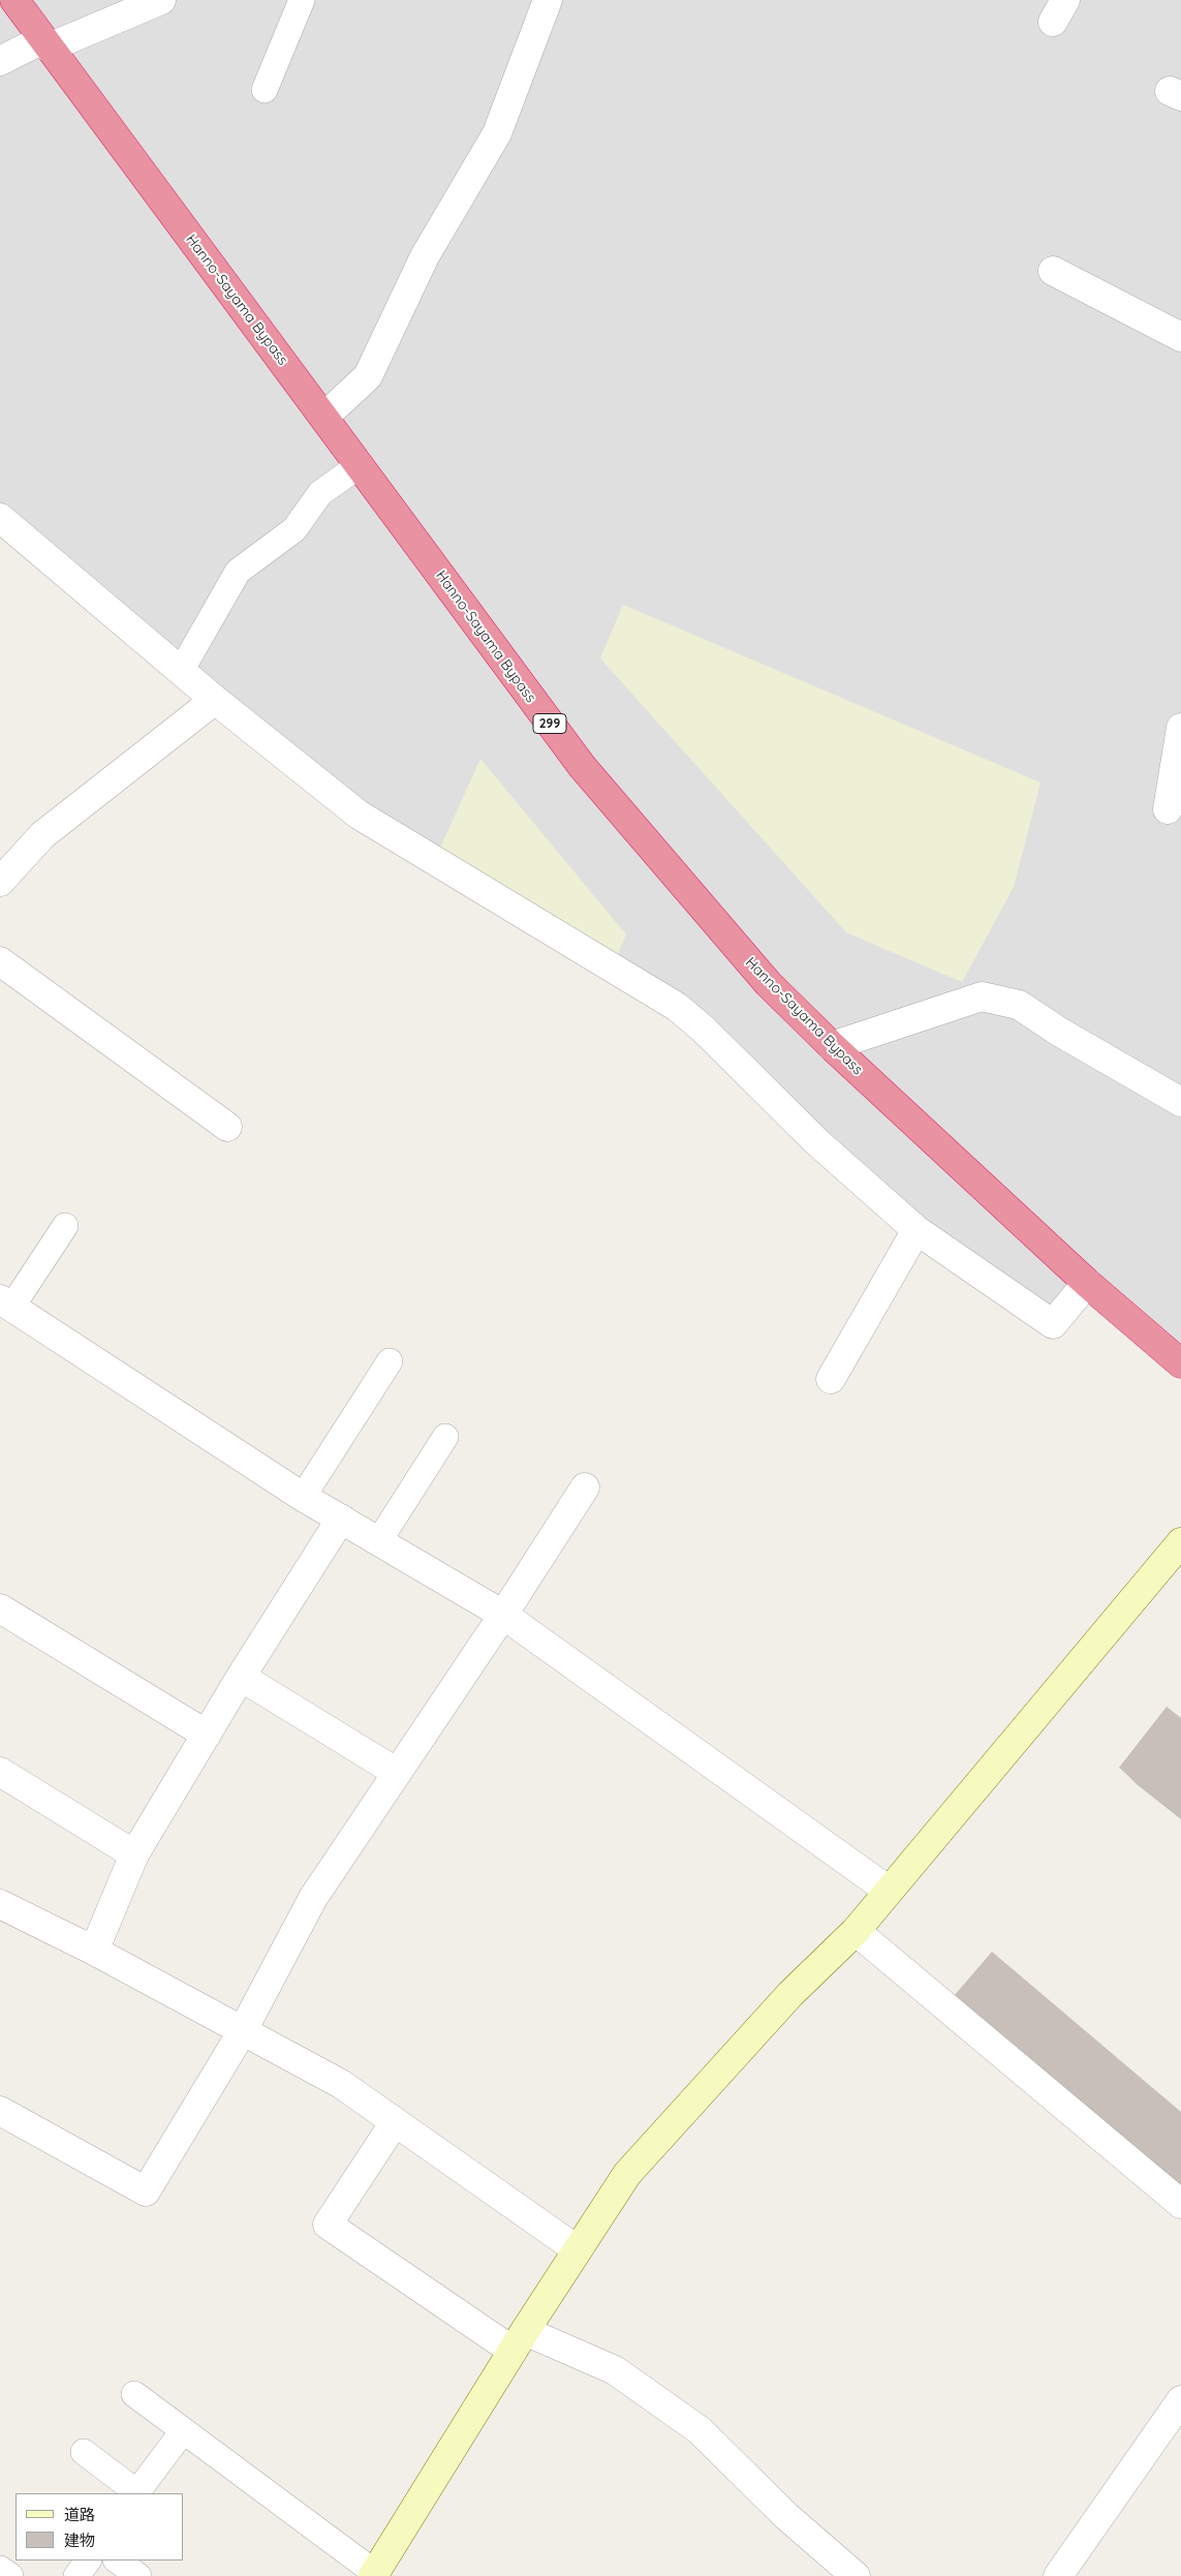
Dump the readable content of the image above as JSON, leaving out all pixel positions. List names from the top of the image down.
{
  "streets": {
    "highway": ["Hanno-Sayama Bypass", "299"]
  },
  "legend": ["道路", "建物"]
}
